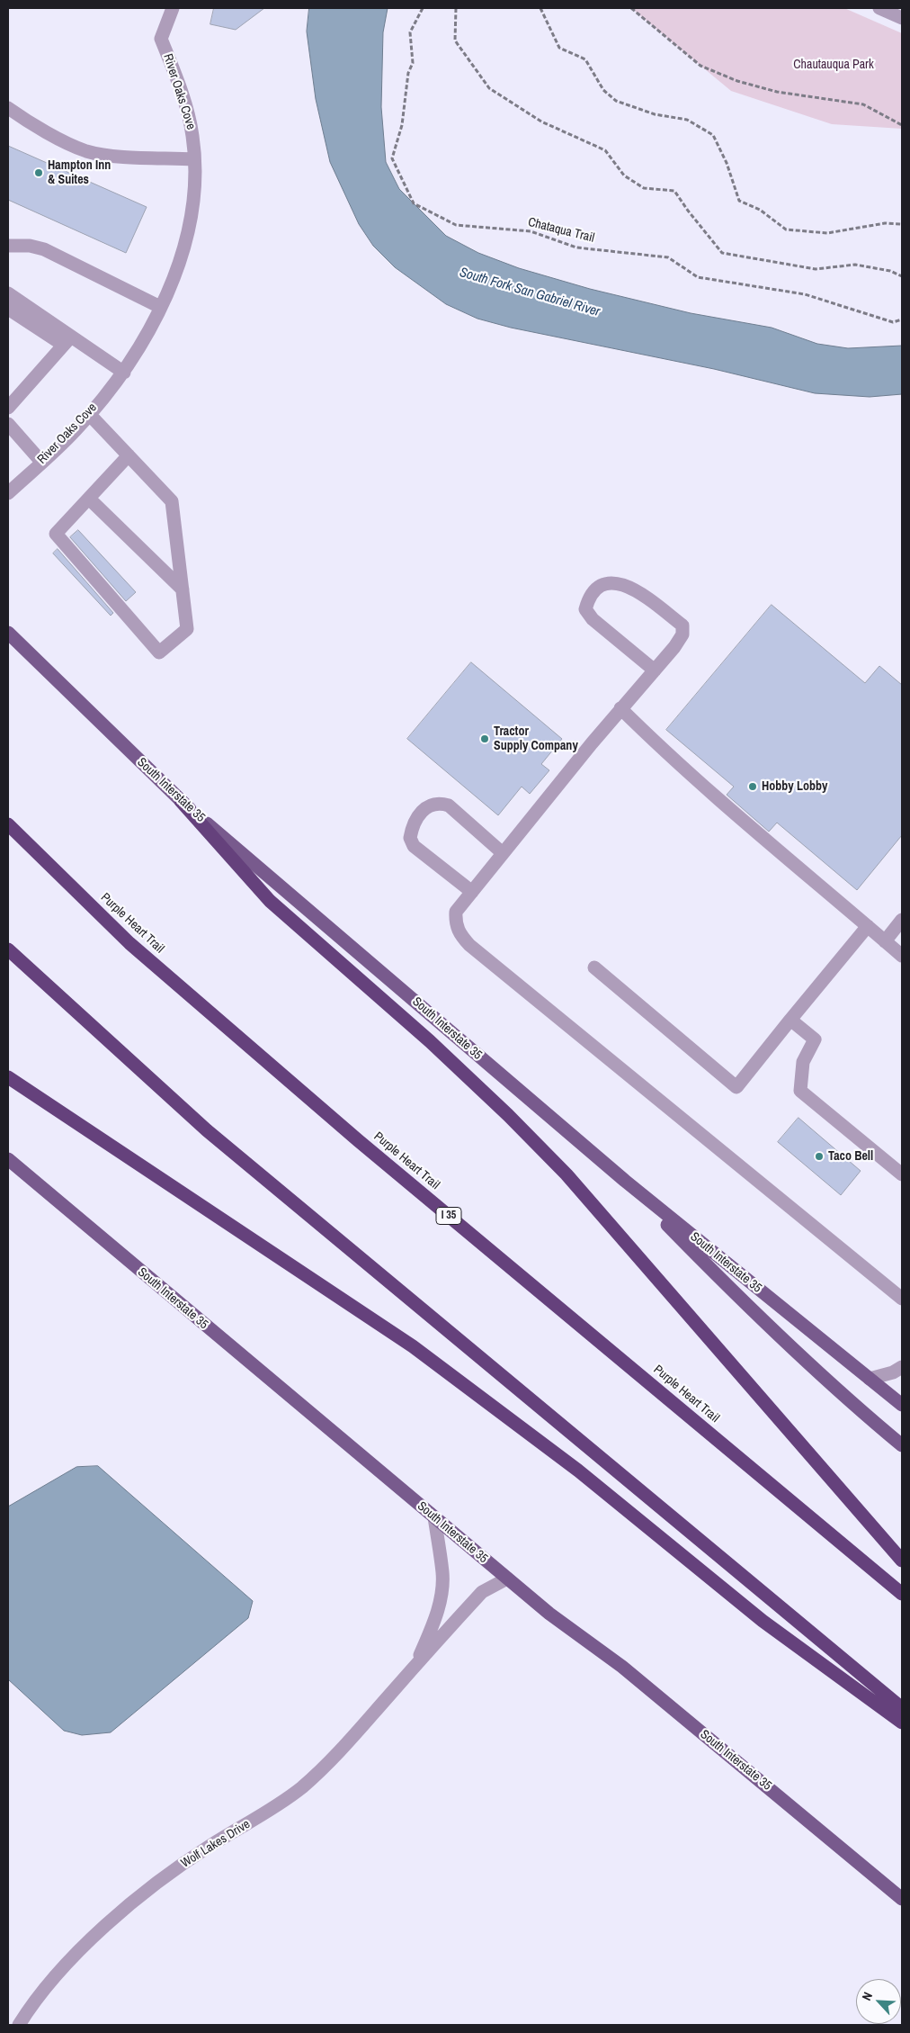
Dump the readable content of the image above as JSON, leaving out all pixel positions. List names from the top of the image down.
{
  "streets": {
    "highway": ["Purple Heart Trail", "I 35"],
    "main road": ["South Interstate 35"],
    "street": ["River Oaks Cove", "Wolf Lakes Drive"],
    "path": ["Chataqua Trail"]
  },
  "crossings": [
    ["South Interstate 35", "Wolf Lakes Drive"]
  ],
  "water": ["South Fork San Gabriel River"],
  "parks": ["Chautauqua Park"],
  "places": [
    "Hampton Inn & Suites",
    "Tractor Supply Company",
    "Hobby Lobby",
    "Taco Bell"
  ],
  "north": "top left"
}
